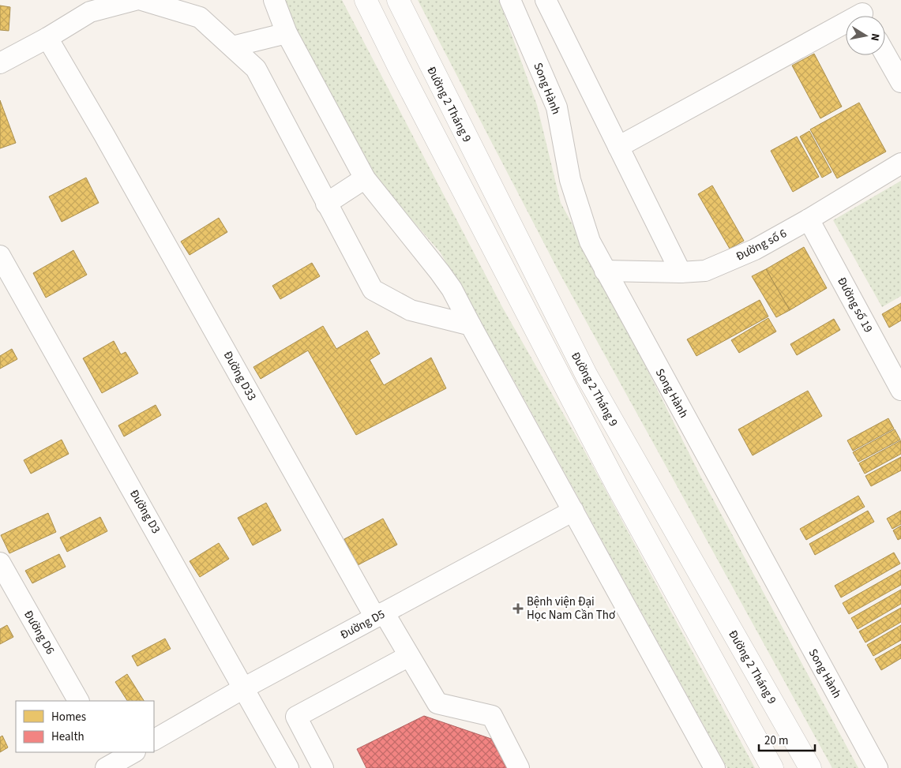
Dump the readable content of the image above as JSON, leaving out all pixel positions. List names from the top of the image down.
{
  "streets": {
    "highway": ["Đường 2 Tháng 9"],
    "street": [
      "Song Hành",
      "Đường số 6",
      "Đường số 19",
      "Đường D33",
      "Đường D3",
      "Đường D5",
      "Đường D6"
    ]
  },
  "crossings": [
    ["Song Hành", "Đường số 6"],
    ["Đường số 6", "Đường số 19"],
    ["Đường D33", "Đường D5"],
    ["Đường D3", "Đường D5"]
  ],
  "places": {
    "health": ["Bệnh viện Đại Học Nam Cần Thơ"]
  },
  "legend": ["Homes", "Health"],
  "scale_bar": "20 m",
  "north": "right"
}
